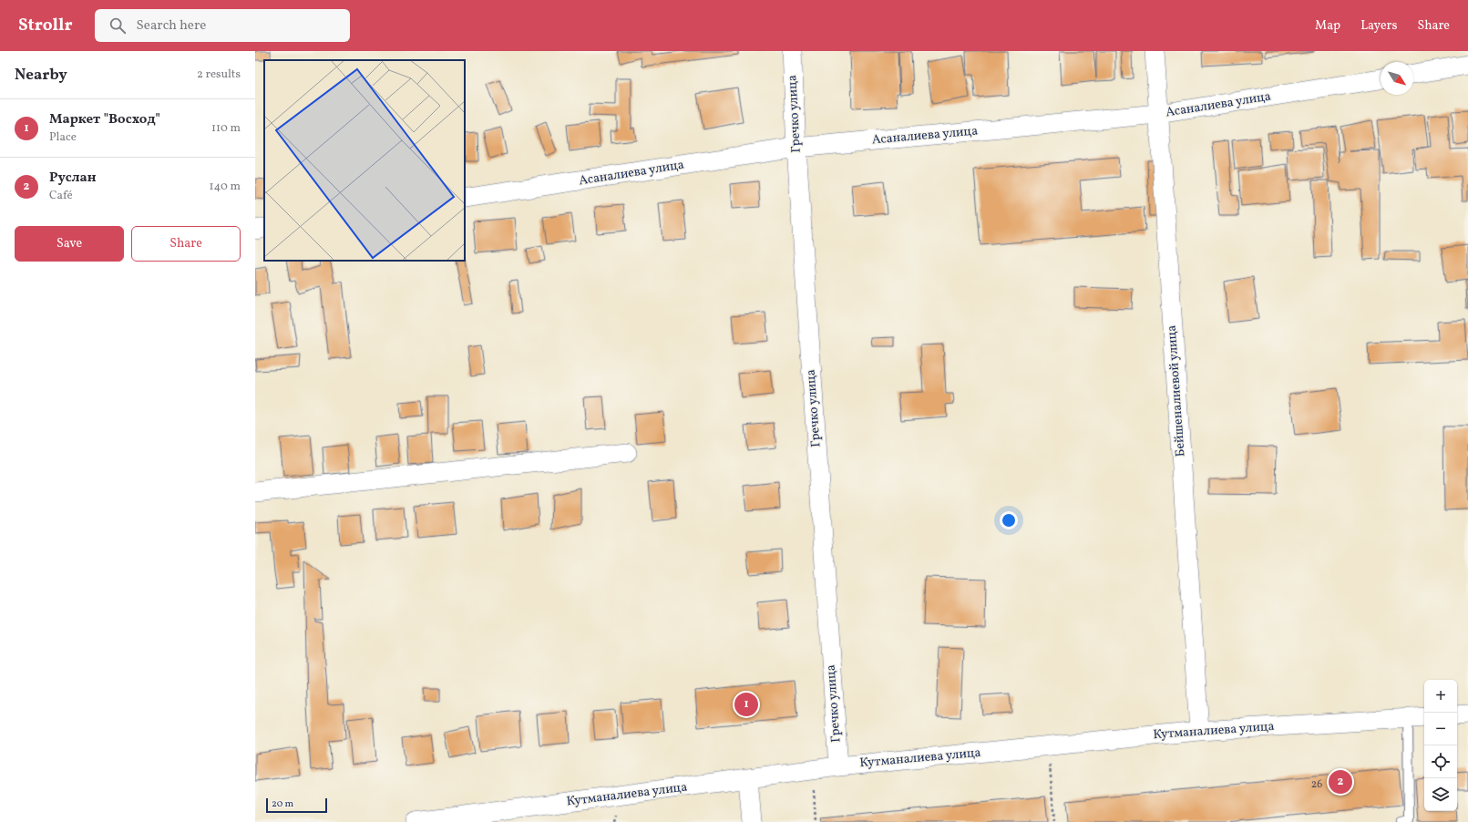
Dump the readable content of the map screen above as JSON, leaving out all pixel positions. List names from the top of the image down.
{
  "streets": {
    "street": [
      "Асаналиева улица",
      "Гречко улица",
      "Бейшеналиевой улица",
      "Кутманалиева улица"
    ]
  },
  "crossings": [
    ["Асаналиева улица", "Гречко улица"],
    ["Асаналиева улица", "Бейшеналиевой улица"],
    ["Гречко улица", "Кутманалиева улица"],
    ["Бейшеналиевой улица", "Кутманалиева улица"]
  ],
  "house_numbers": ["26"],
  "scale_bar": "20 m",
  "north": "bottom right",
  "page": {
    "header": "Strollr",
    "search": "Search here",
    "nav": ["Map", "Layers", "Share"],
    "heading": ["Nearby", "2 results"],
    "list": [
      {
        "mark": "1",
        "name": "Маркет \"Восход\"",
        "note": "Place",
        "value": "110 m"
      },
      {
        "mark": "2",
        "name": "Руслан",
        "note": "Café",
        "value": "140 m"
      }
    ],
    "buttons": ["Save", "Share"],
    "map_buttons": ["+", "−"],
    "pins": ["1", "2"],
    "scale": "20 m"
  }
}
